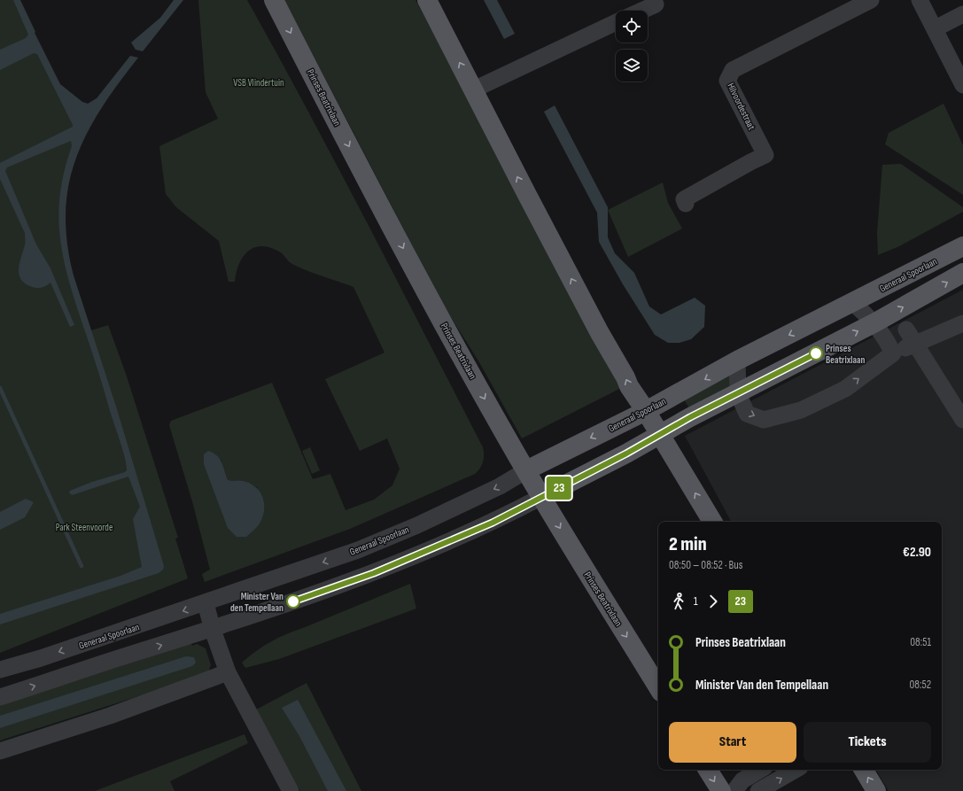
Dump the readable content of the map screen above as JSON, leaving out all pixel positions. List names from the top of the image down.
{
  "streets": {
    "main road": ["Prinses Beatrixlaan", "Generaal Spoorlaan"],
    "street": ["Hilvoordestraat"]
  },
  "crossings": [
    ["Prinses Beatrixlaan", "Generaal Spoorlaan"]
  ],
  "parks": ["VSB Vlindertuin", "Park Steenvoorde"],
  "places": ["Prinses Beatrixlaan", "Minister Van den Tempellaan"],
  "lines": ["bus line 23"],
  "page": {
    "on_map": "23",
    "heading": ["2 min", "08:50 – 08:52 · Bus", "€2.90"],
    "legs": ["1", "23"],
    "list": [
      {
        "name": "Prinses Beatrixlaan",
        "value": "08:51"
      },
      {
        "name": "Minister Van den Tempellaan",
        "value": "08:52"
      }
    ],
    "buttons": ["Start", "Tickets"]
  }
}
